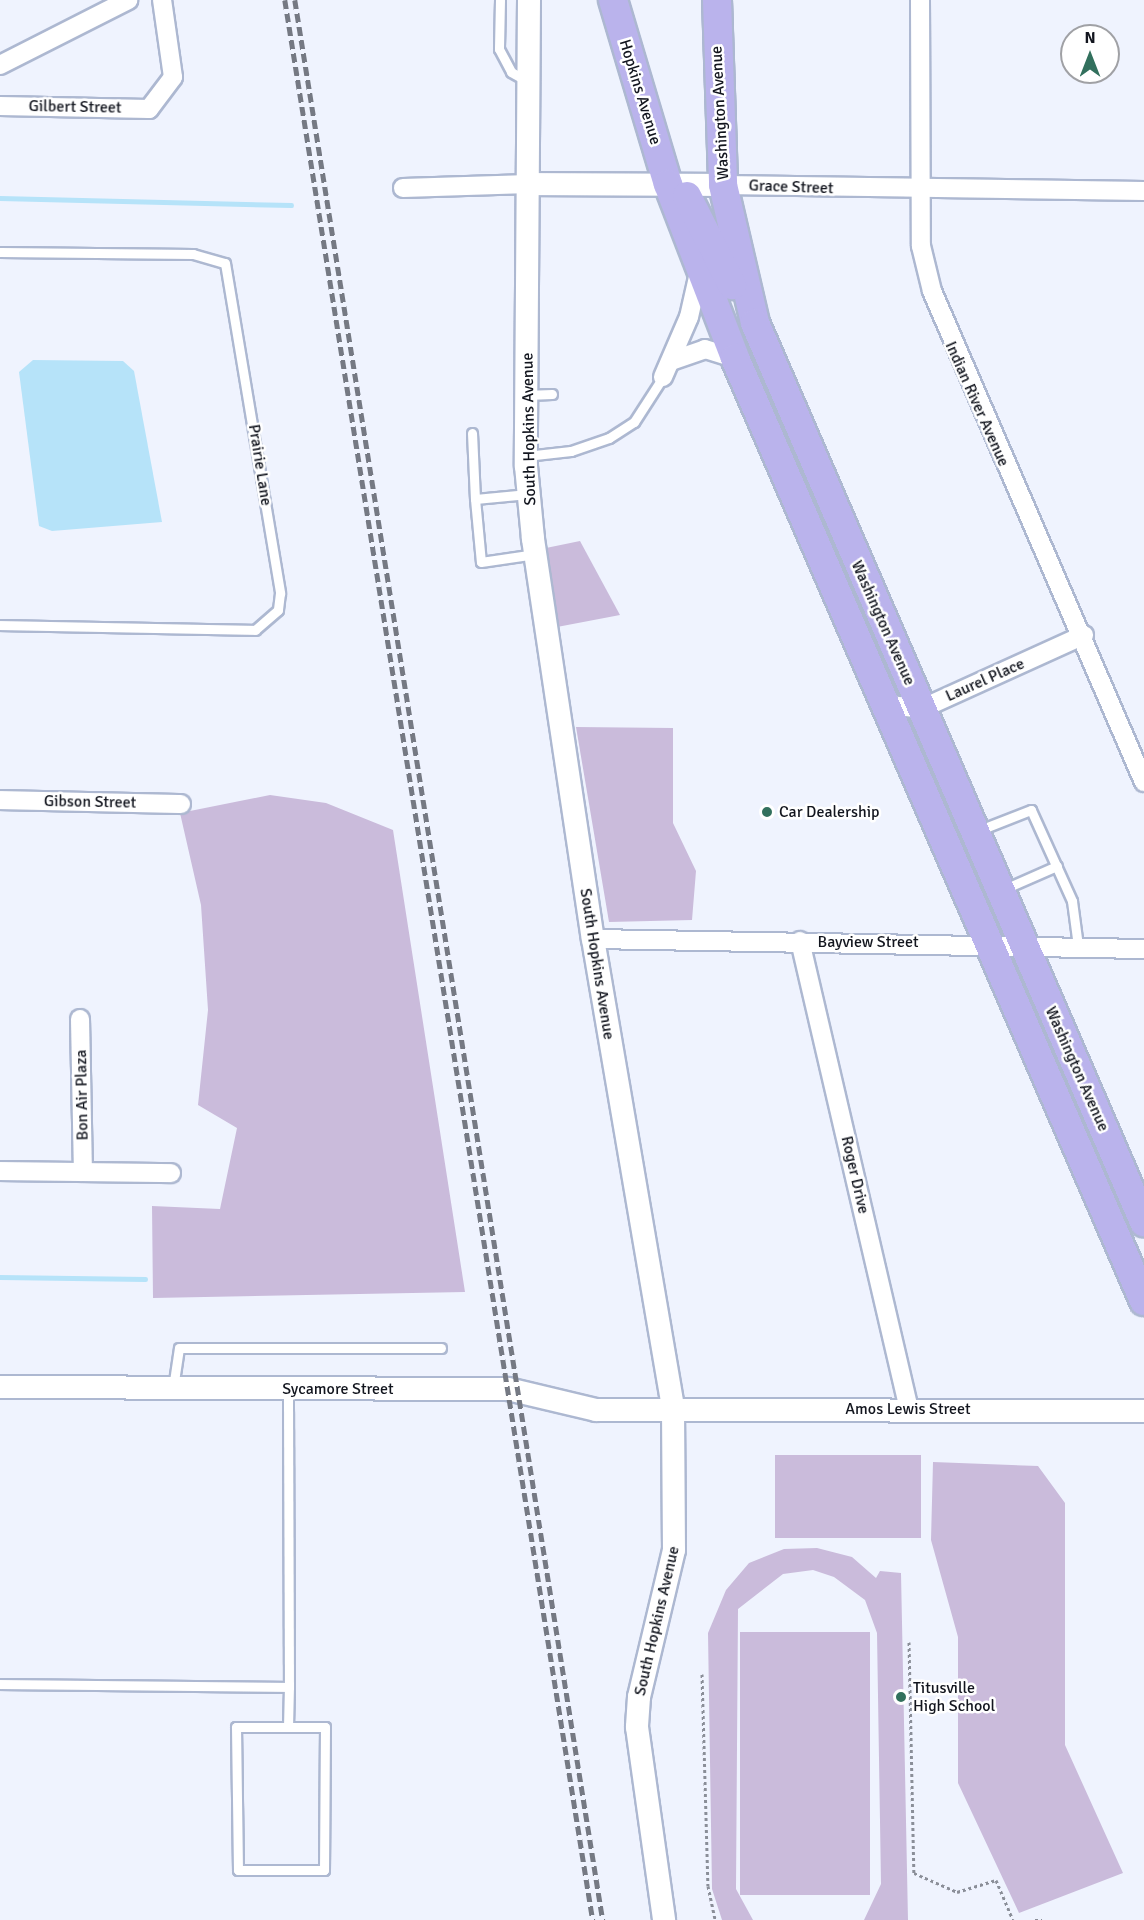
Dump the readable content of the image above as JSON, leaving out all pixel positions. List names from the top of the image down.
{
  "streets": {
    "main road": ["Hopkins Avenue", "Washington Avenue"],
    "street": [
      "Gilbert Street",
      "Grace Street",
      "Indian River Avenue",
      "South Hopkins Avenue",
      "Laurel Place",
      "Gibson Street",
      "Bayview Street",
      "Bon Air Plaza",
      "Roger Drive",
      "Sycamore Street",
      "Amos Lewis Street"
    ],
    "lane": ["Prairie Lane"]
  },
  "crossings": [
    ["Hopkins Avenue", "Washington Avenue"],
    ["Hopkins Avenue", "Grace Street"],
    ["Washington Avenue", "Grace Street"],
    ["Washington Avenue", "Laurel Place"],
    ["Washington Avenue", "Bayview Street"],
    ["Grace Street", "Indian River Avenue"],
    ["Grace Street", "South Hopkins Avenue"],
    ["Indian River Avenue", "Laurel Place"],
    ["South Hopkins Avenue", "Bayview Street"],
    ["South Hopkins Avenue", "Sycamore Street"],
    ["South Hopkins Avenue", "Amos Lewis Street"],
    ["Bayview Street", "Roger Drive"],
    ["Roger Drive", "Amos Lewis Street"],
    ["Sycamore Street", "Amos Lewis Street"]
  ],
  "places": ["Car Dealership", "Titusville High School"],
  "north": "top"
}
